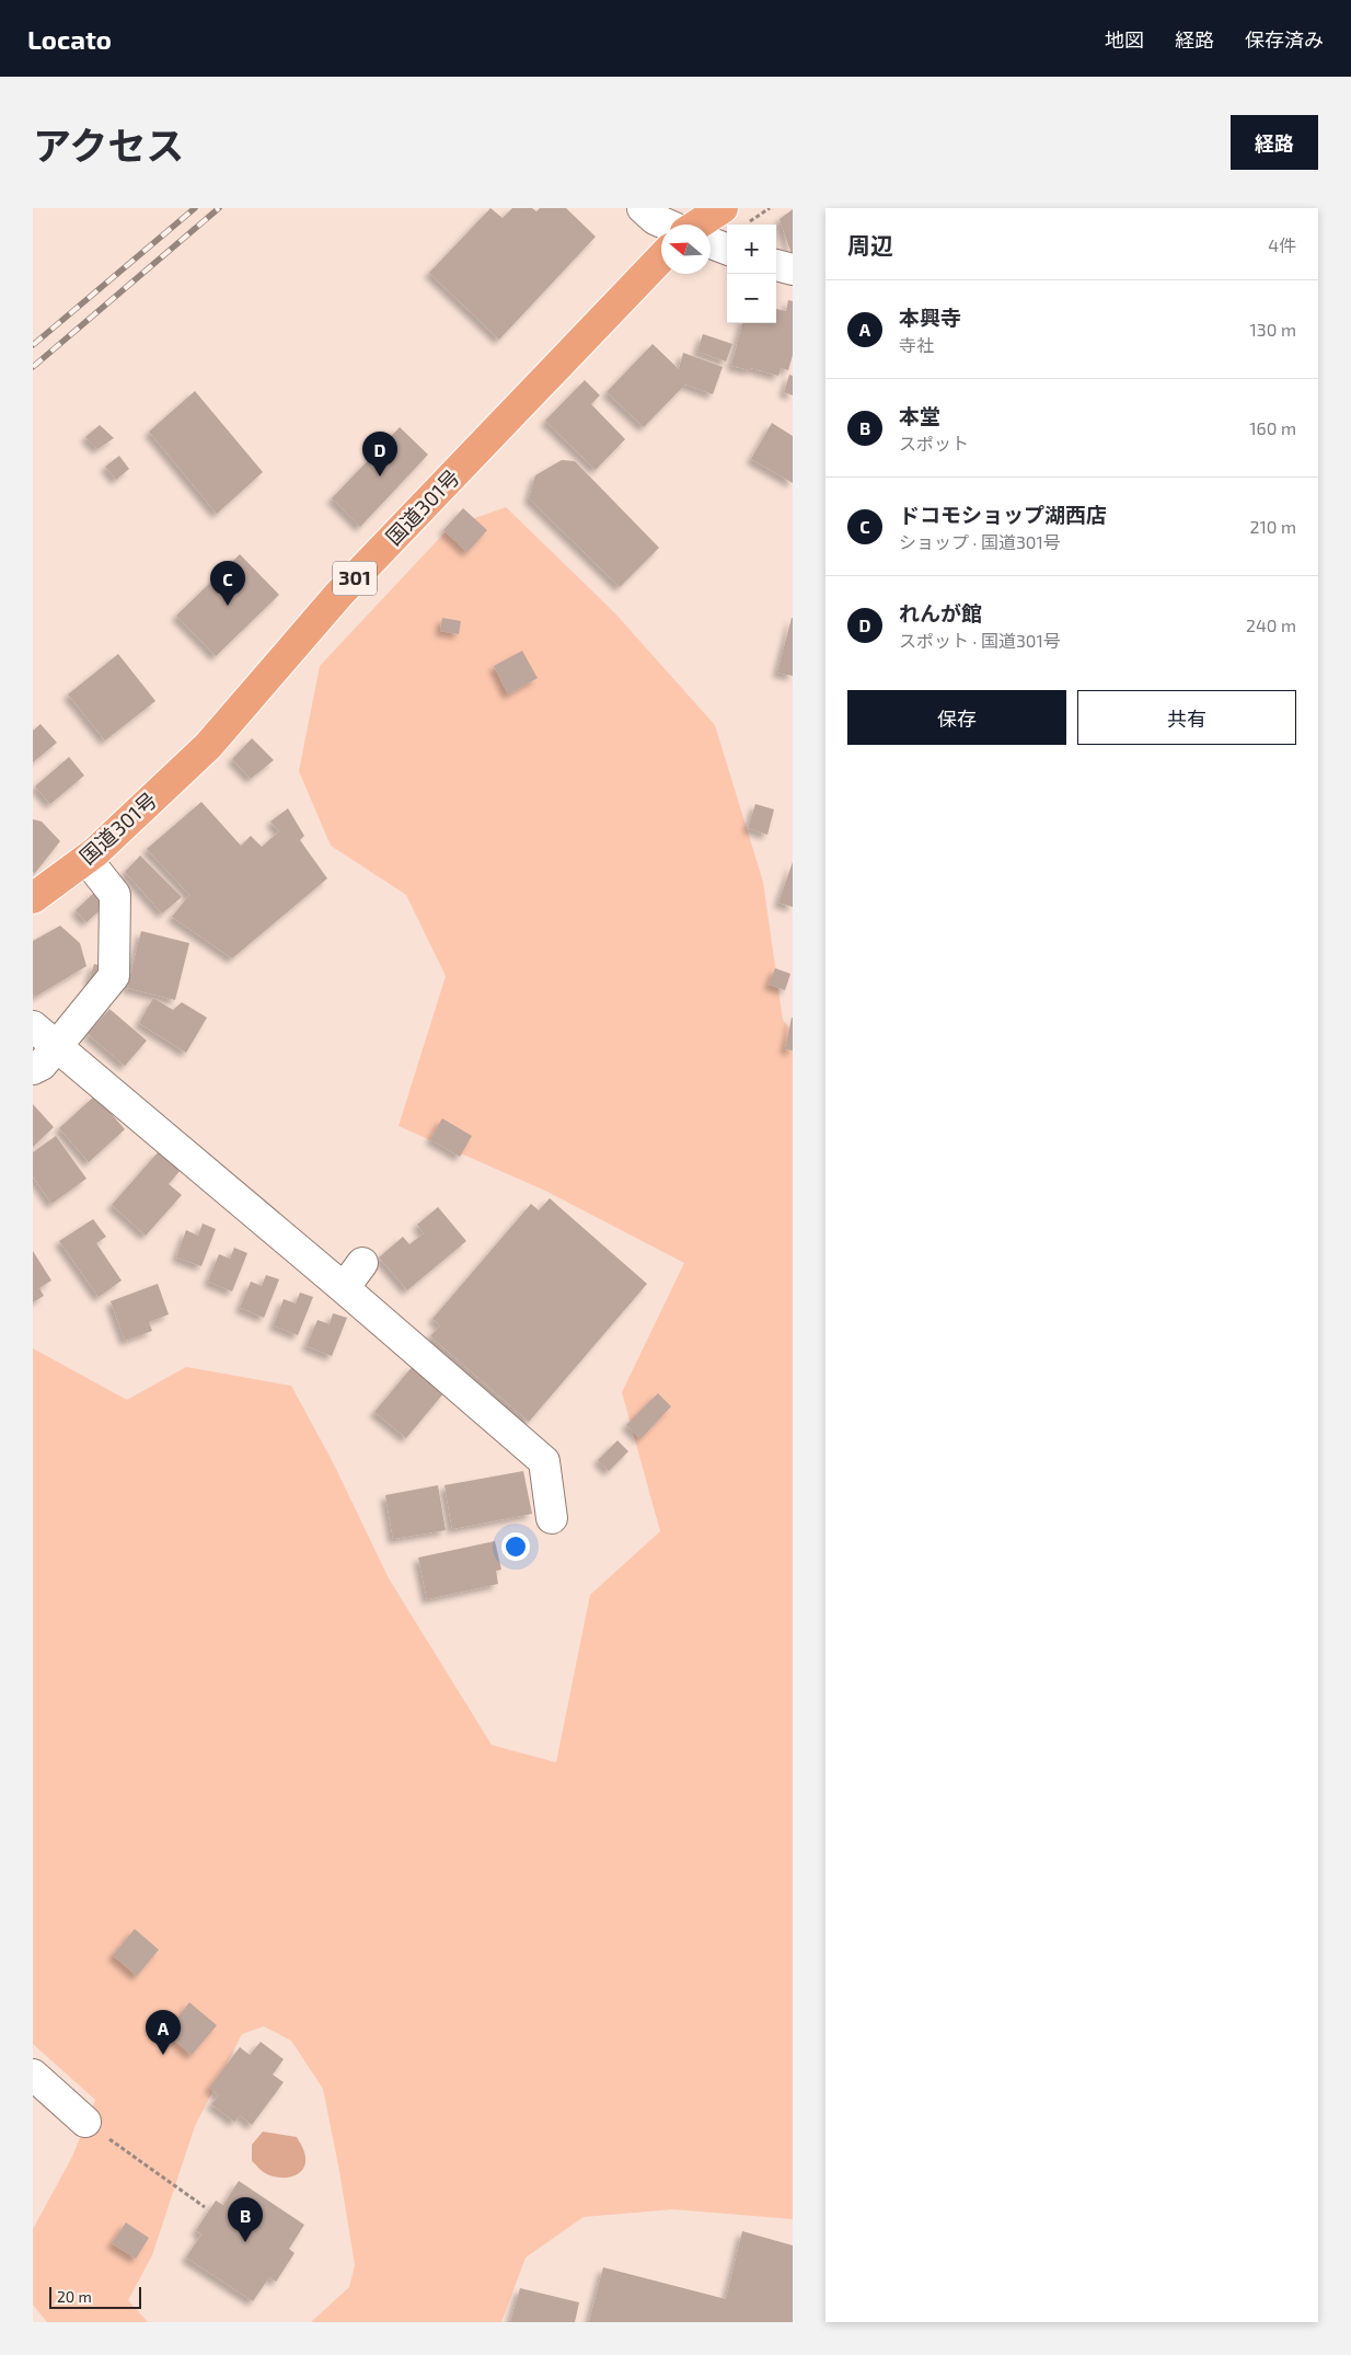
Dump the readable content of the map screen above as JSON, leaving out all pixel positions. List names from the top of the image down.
{
  "streets": {
    "highway": ["国道301号", "301"]
  },
  "scale_bar": "20 m",
  "north": "left",
  "page": {
    "header": "Locato",
    "nav": ["地図", "経路", "保存済み"],
    "title": "アクセス",
    "buttons": [
      "経路",
      ["保存", "共有"]
    ],
    "heading": ["周辺", "4件"],
    "map_buttons": ["+", "−"],
    "list": [
      {
        "mark": "A",
        "name": "本興寺",
        "note": "寺社",
        "value": "130 m"
      },
      {
        "mark": "B",
        "name": "本堂",
        "note": "スポット",
        "value": "160 m"
      },
      {
        "mark": "C",
        "name": "ドコモショップ湖西店",
        "note": "ショップ · 国道301号",
        "value": "210 m"
      },
      {
        "mark": "D",
        "name": "れんが館",
        "note": "スポット · 国道301号",
        "value": "240 m"
      }
    ],
    "pins": [
      "D",
      "C",
      "A",
      "B"
    ],
    "scale": "20 m"
  }
}
